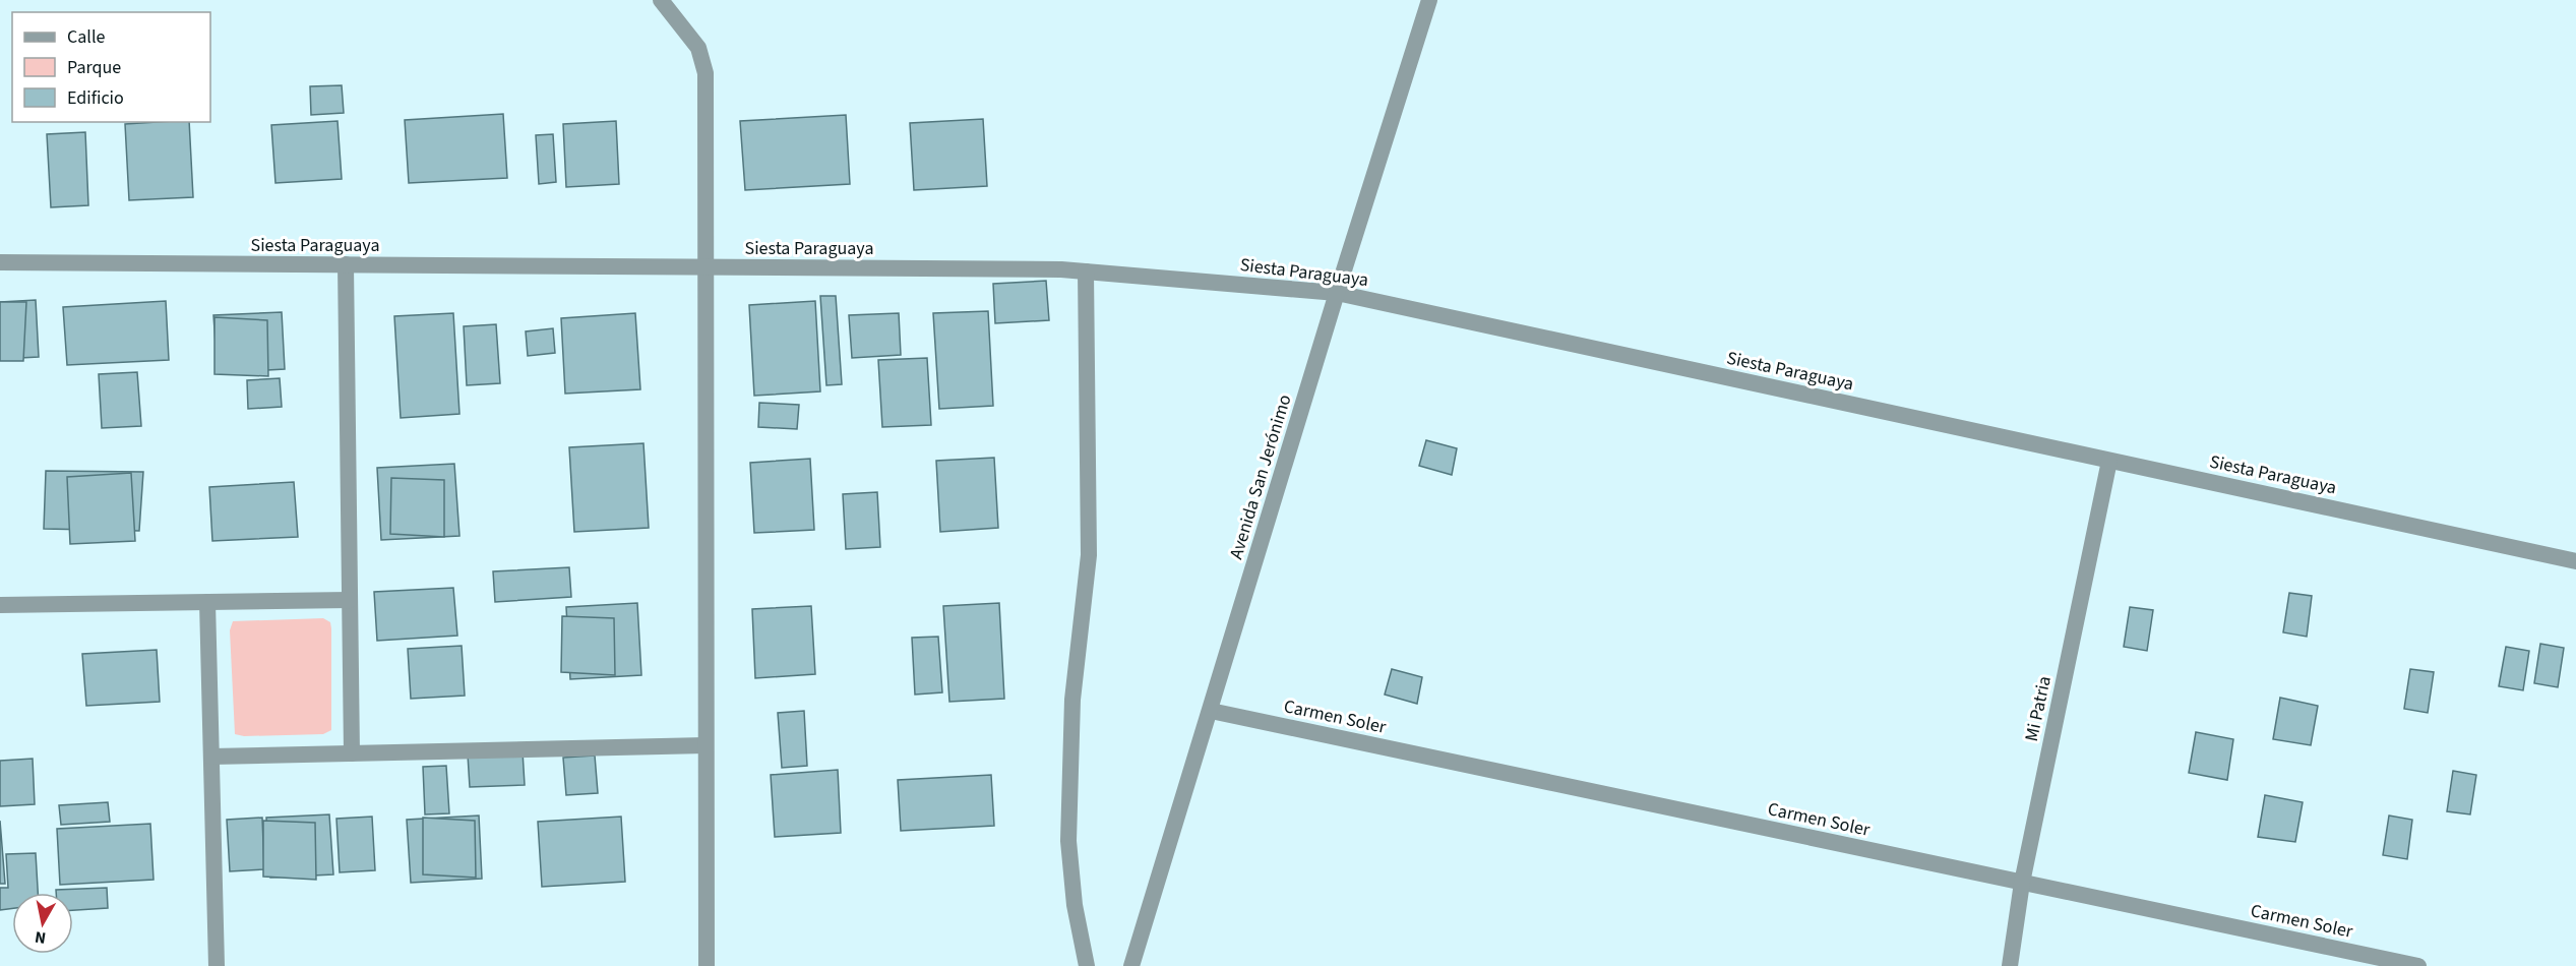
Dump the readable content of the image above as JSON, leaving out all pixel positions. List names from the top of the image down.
{
  "streets": {
    "street": [
      "Siesta Paraguaya",
      "Avenida San Jerónimo",
      "Mi Patria",
      "Carmen Soler"
    ]
  },
  "crossings": [
    ["Siesta Paraguaya", "Avenida San Jerónimo"],
    ["Siesta Paraguaya", "Mi Patria"],
    ["Avenida San Jerónimo", "Carmen Soler"],
    ["Mi Patria", "Carmen Soler"]
  ],
  "legend": ["Calle", "Parque", "Edificio"],
  "north": "bottom"
}
